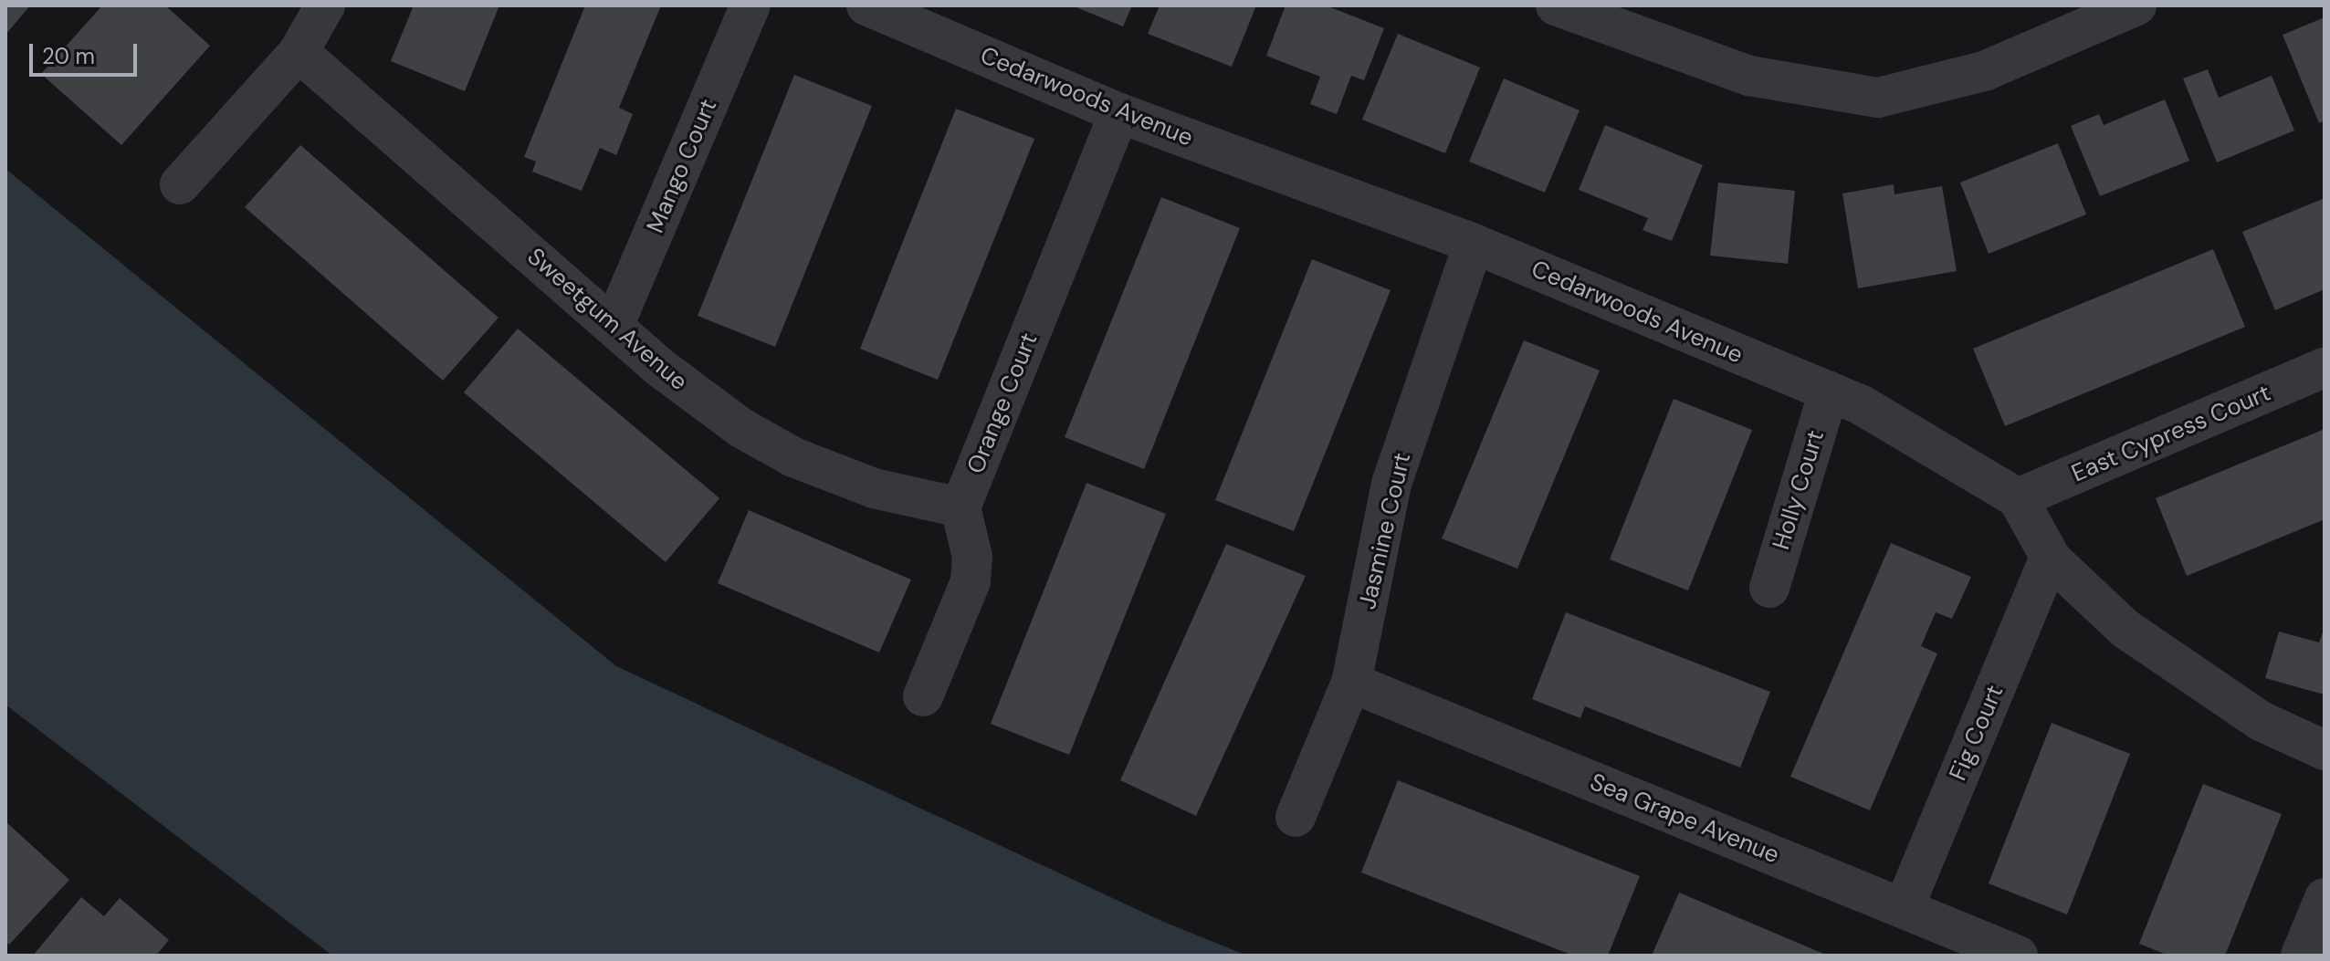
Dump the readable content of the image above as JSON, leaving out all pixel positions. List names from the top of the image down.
{
  "streets": {
    "street": [
      "Cedarwoods Avenue",
      "Mango Court",
      "Sweetgum Avenue",
      "Orange Court",
      "East Cypress Court",
      "Holly Court",
      "Jasmine Court",
      "Fig Court",
      "Sea Grape Avenue"
    ]
  },
  "crossings": [
    ["Cedarwoods Avenue", "Orange Court"],
    ["Cedarwoods Avenue", "East Cypress Court"],
    ["Cedarwoods Avenue", "Holly Court"],
    ["Cedarwoods Avenue", "Jasmine Court"],
    ["Mango Court", "Sweetgum Avenue"],
    ["Sweetgum Avenue", "Orange Court"],
    ["Jasmine Court", "Sea Grape Avenue"],
    ["Fig Court", "Sea Grape Avenue"]
  ],
  "scale_bar": "20 m"
}
